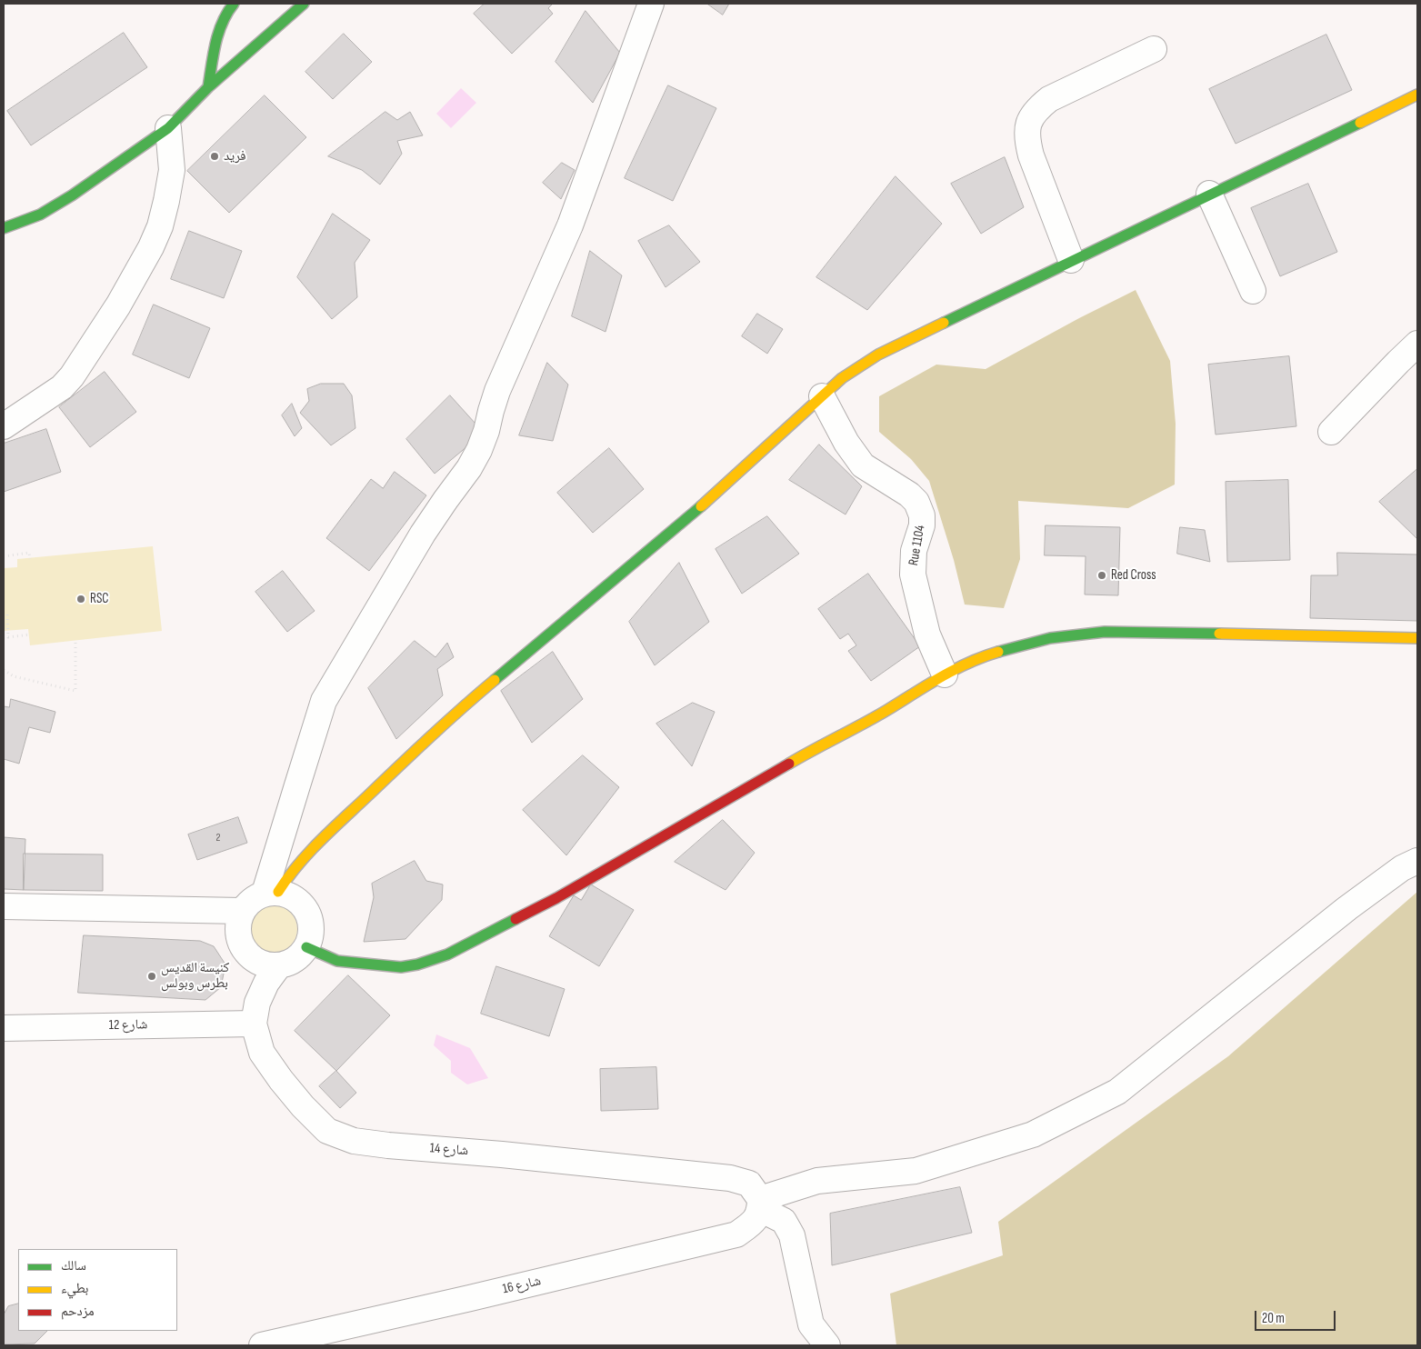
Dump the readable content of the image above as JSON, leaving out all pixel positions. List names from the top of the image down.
{
  "streets": {
    "street": [
      "Rue 1104",
      "شارع 12",
      "شارع 14",
      "شارع 16"
    ]
  },
  "crossings": [
    ["شارع 12", "شارع 14"],
    ["شارع 14", "شارع 16"]
  ],
  "places": [
    "فريد",
    "Red Cross",
    "RSC",
    "كنيسة القديس بطرس وبولس"
  ],
  "house_numbers": ["2"],
  "legend": ["سالك", "بطيء", "مزدحم"],
  "scale_bar": "20 m"
}
